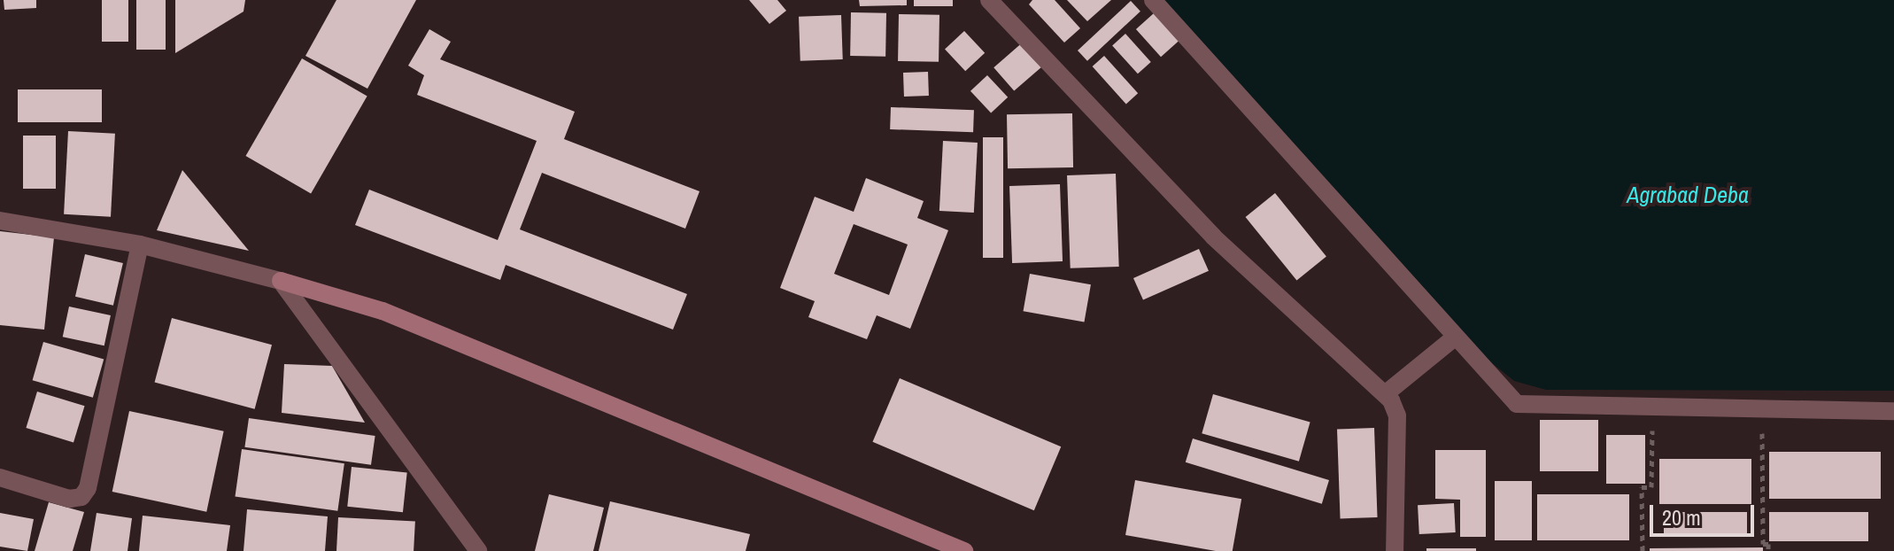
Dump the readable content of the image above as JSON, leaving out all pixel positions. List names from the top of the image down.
{
  "water": ["Agrabad Deba"],
  "scale_bar": "20 m"
}
